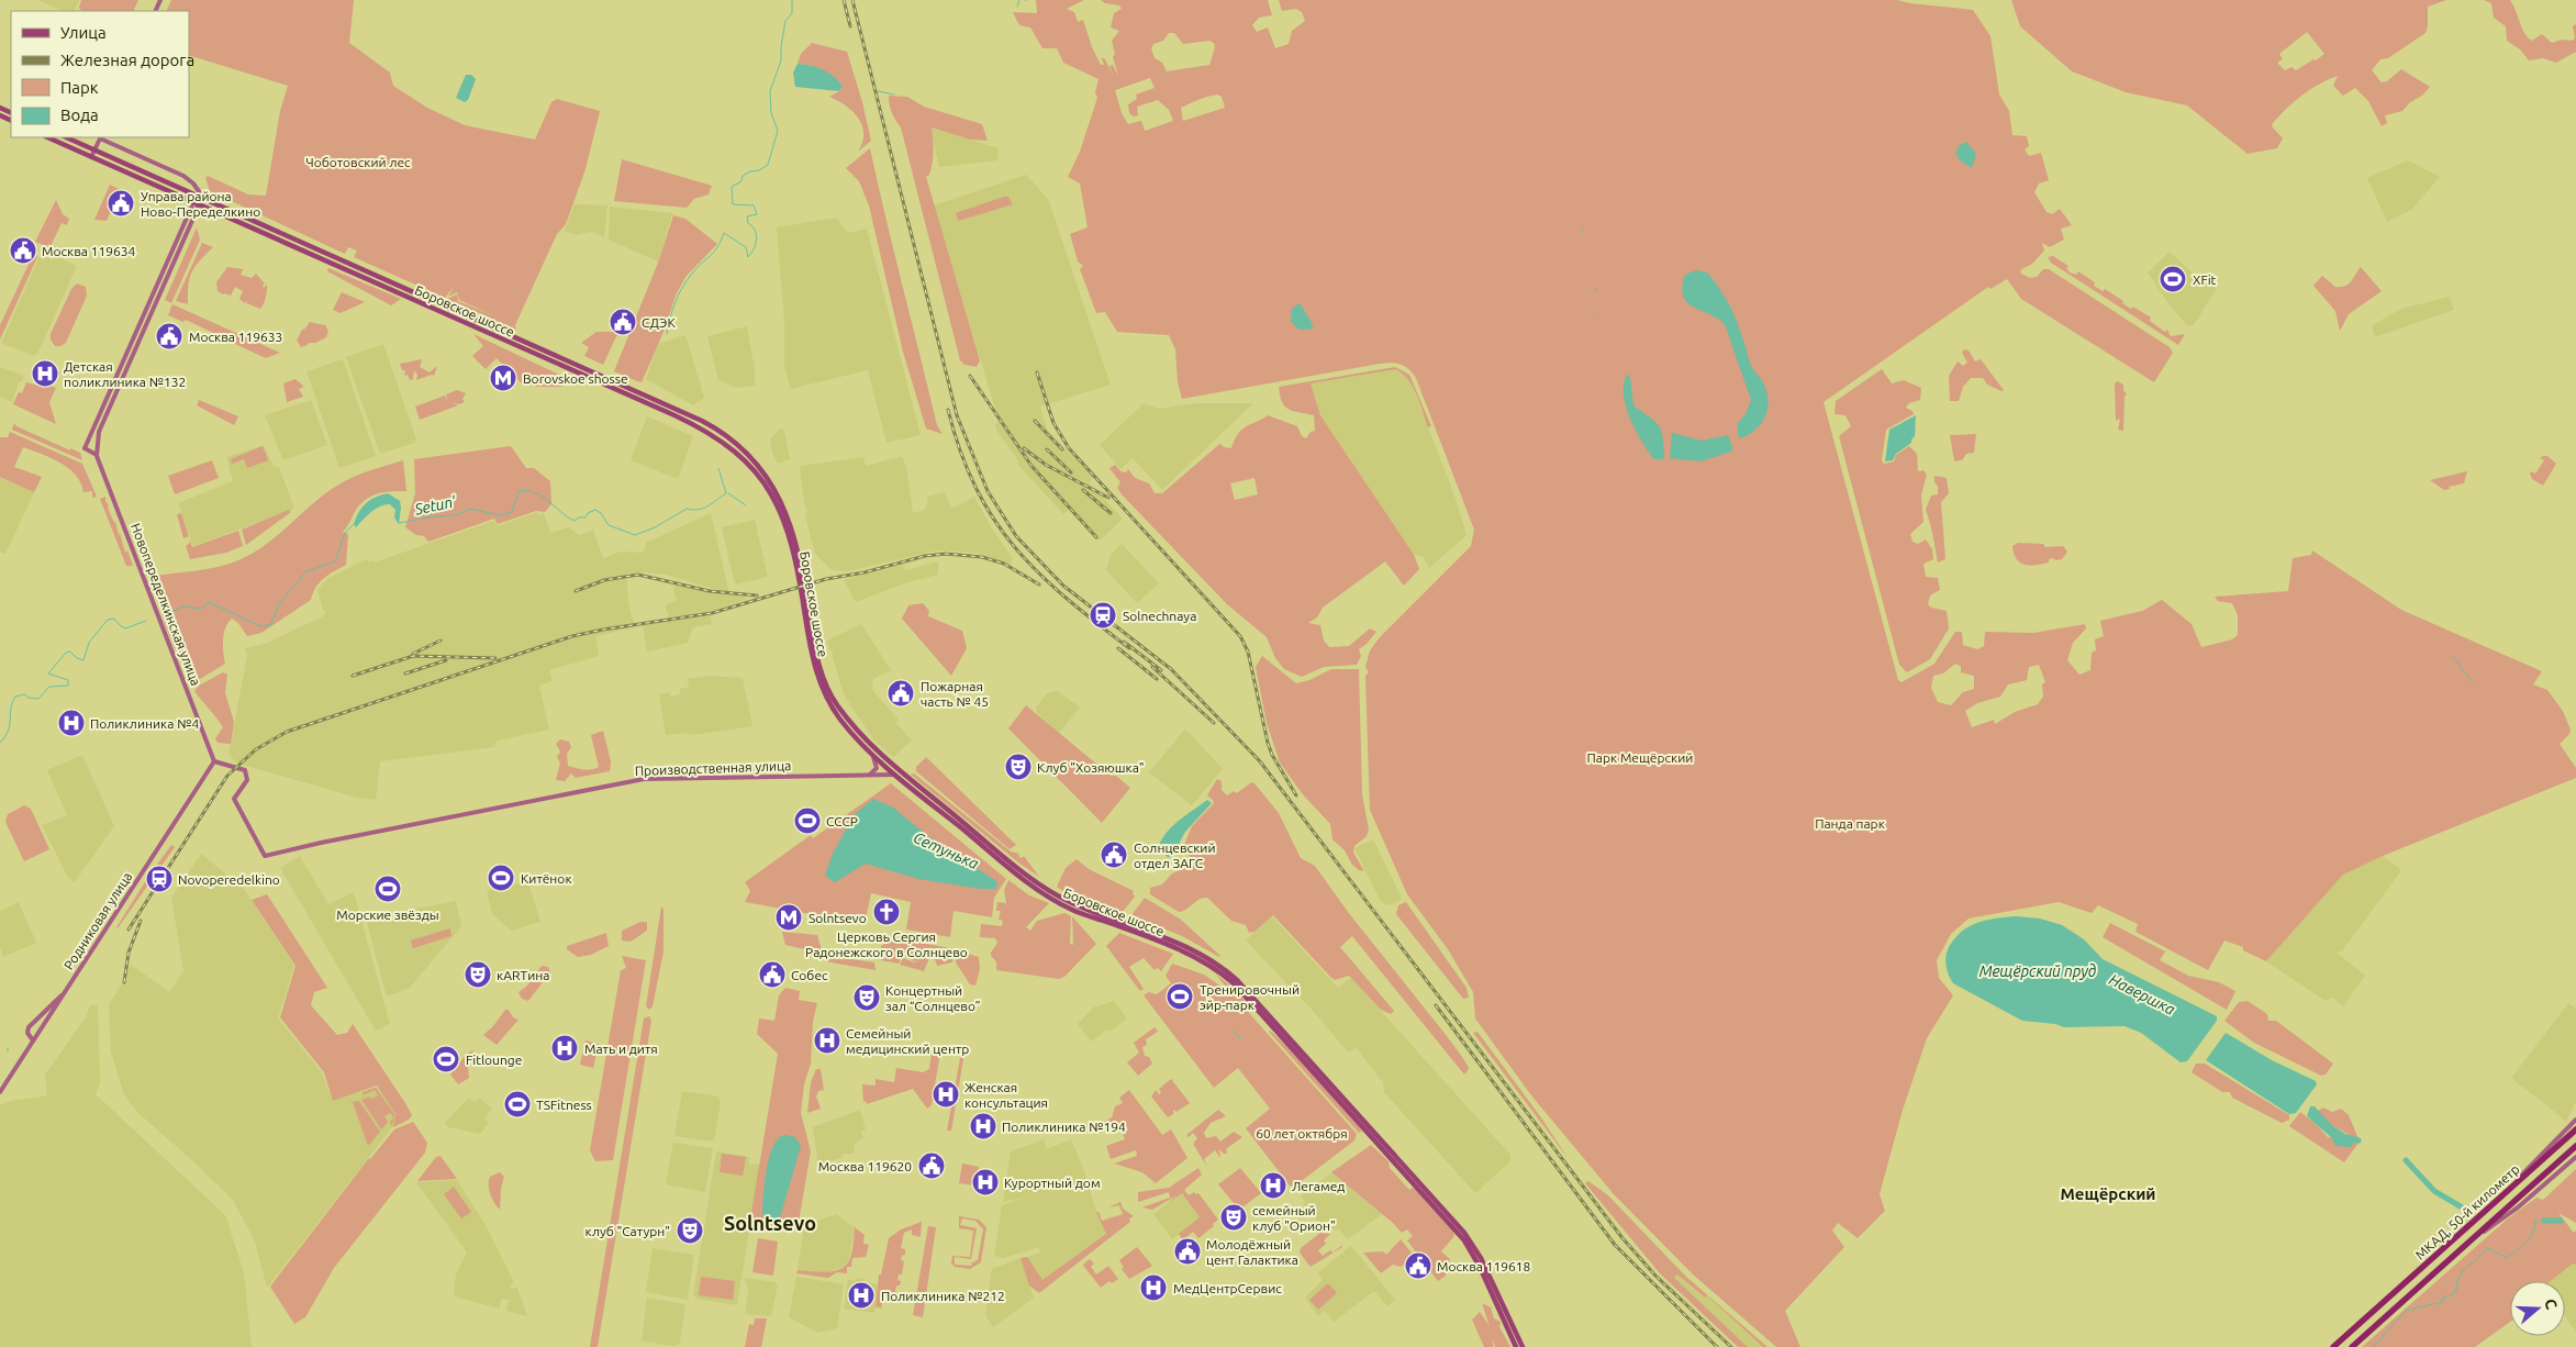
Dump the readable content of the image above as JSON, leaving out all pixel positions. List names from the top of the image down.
{
  "streets": {
    "highway": ["МКАД, 50-й километр"],
    "main road": [
      "Боровское шоссе",
      "Новопеределкинская улица",
      "Производственная улица",
      "Родниковая улица"
    ]
  },
  "crossings": [
    ["Боровское шоссе", "Новопеределкинская улица"],
    ["Боровское шоссе", "Производственная улица"],
    ["Новопеределкинская улица", "Производственная улица"],
    ["Новопеределкинская улица", "Родниковая улица"],
    ["Производственная улица", "Родниковая улица"]
  ],
  "districts": ["Мещёрский", "Solntsevo"],
  "water": [
    "Setun'",
    "Сетунька",
    "Мещёрский пруд",
    "Навершка"
  ],
  "parks": [
    "Чоботовский лес",
    "Парк Мещёрский",
    "Панда парк",
    "60 лет октября"
  ],
  "places": {
    "public building": [
      "Управа района Ново-Переделкино",
      "Москва 119634",
      "СДЭК",
      "Москва 119633",
      "Пожарная часть № 45",
      "Солнцевский отдел ЗАГС",
      "Собес",
      "Москва 119620",
      "Молодёжный цент Галактика",
      "Москва 119618"
    ],
    "sports": [
      "XFit",
      "СССР",
      "Китёнок",
      "Морские звёзды",
      "Тренировочный эйр-парк",
      "Fitlounge",
      "TSFitness"
    ],
    "hospital": [
      "Детская поликлиника №132",
      "Поликлиника №4",
      "Семейный медицинский центр",
      "Мать и дитя",
      "Женская консультация",
      "Поликлиника №194",
      "Курортный дом",
      "Легамед",
      "МедЦентрСервис",
      "Поликлиника №212"
    ],
    "metro station": ["Borovskoe shosse", "Solntsevo"],
    "station": ["Solnechnaya", "Novoperedelkino"],
    "theatre": [
      "Клуб \"Хозяюшка\"",
      "кARTина",
      "Концертный зал “Солнцево”",
      "семейный клуб \"Орион\"",
      "клуб \"Сатурн\""
    ],
    "church": ["Церковь Сергия Радонежского в Солнцево"]
  },
  "legend": [
    "Улица",
    "Железная дорога",
    "Парк",
    "Вода"
  ],
  "north": "right"
}
